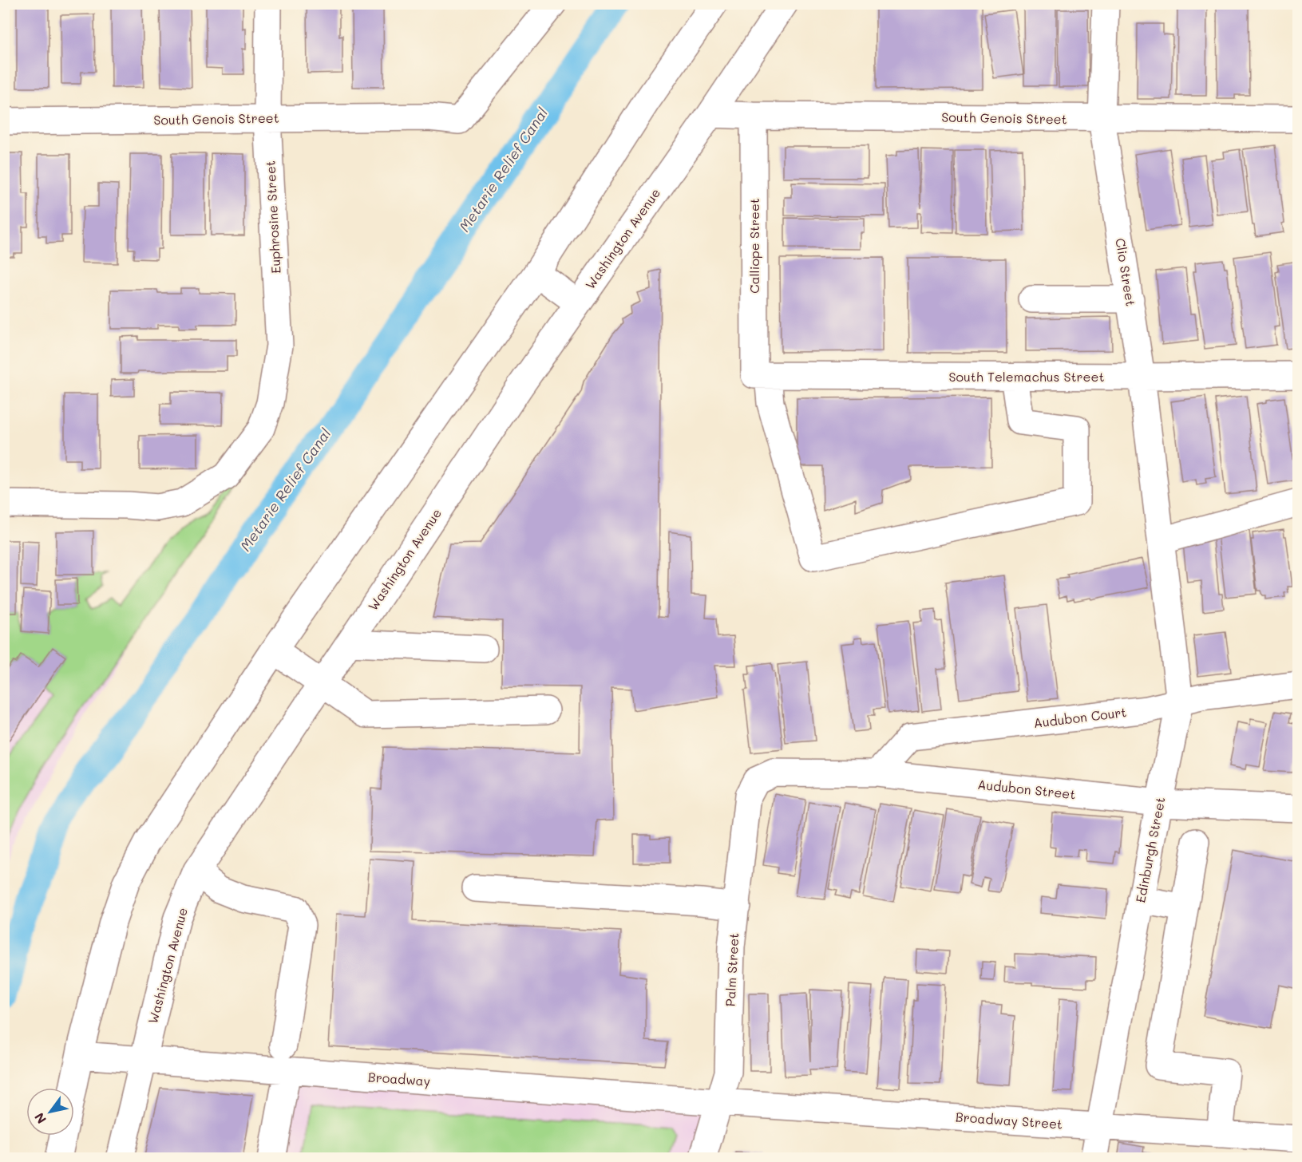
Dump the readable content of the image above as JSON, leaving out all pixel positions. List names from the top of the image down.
{
  "streets": {
    "street": [
      "South Genois Street",
      "Euphrosine Street",
      "Washington Avenue",
      "Calliope Street",
      "Clio Street",
      "South Telemachus Street",
      "Audubon Court",
      "Audubon Street",
      "Edinburgh Street",
      "Palm Street",
      "Broadway",
      "Broadway Street"
    ]
  },
  "crossings": [
    ["South Genois Street", "Euphrosine Street"],
    ["South Genois Street", "Washington Avenue"],
    ["South Genois Street", "Calliope Street"],
    ["South Genois Street", "Clio Street"],
    ["Washington Avenue", "Broadway"],
    ["Calliope Street", "South Telemachus Street"],
    ["Clio Street", "South Telemachus Street"],
    ["Clio Street", "Edinburgh Street"],
    ["Audubon Court", "Audubon Street"],
    ["Audubon Court", "Edinburgh Street"],
    ["Audubon Street", "Edinburgh Street"],
    ["Audubon Street", "Palm Street"],
    ["Edinburgh Street", "Broadway Street"],
    ["Palm Street", "Broadway"],
    ["Palm Street", "Broadway Street"],
    ["Broadway", "Broadway Street"]
  ],
  "water": ["Metarie Relief Canal"],
  "north": "bottom left"
}
